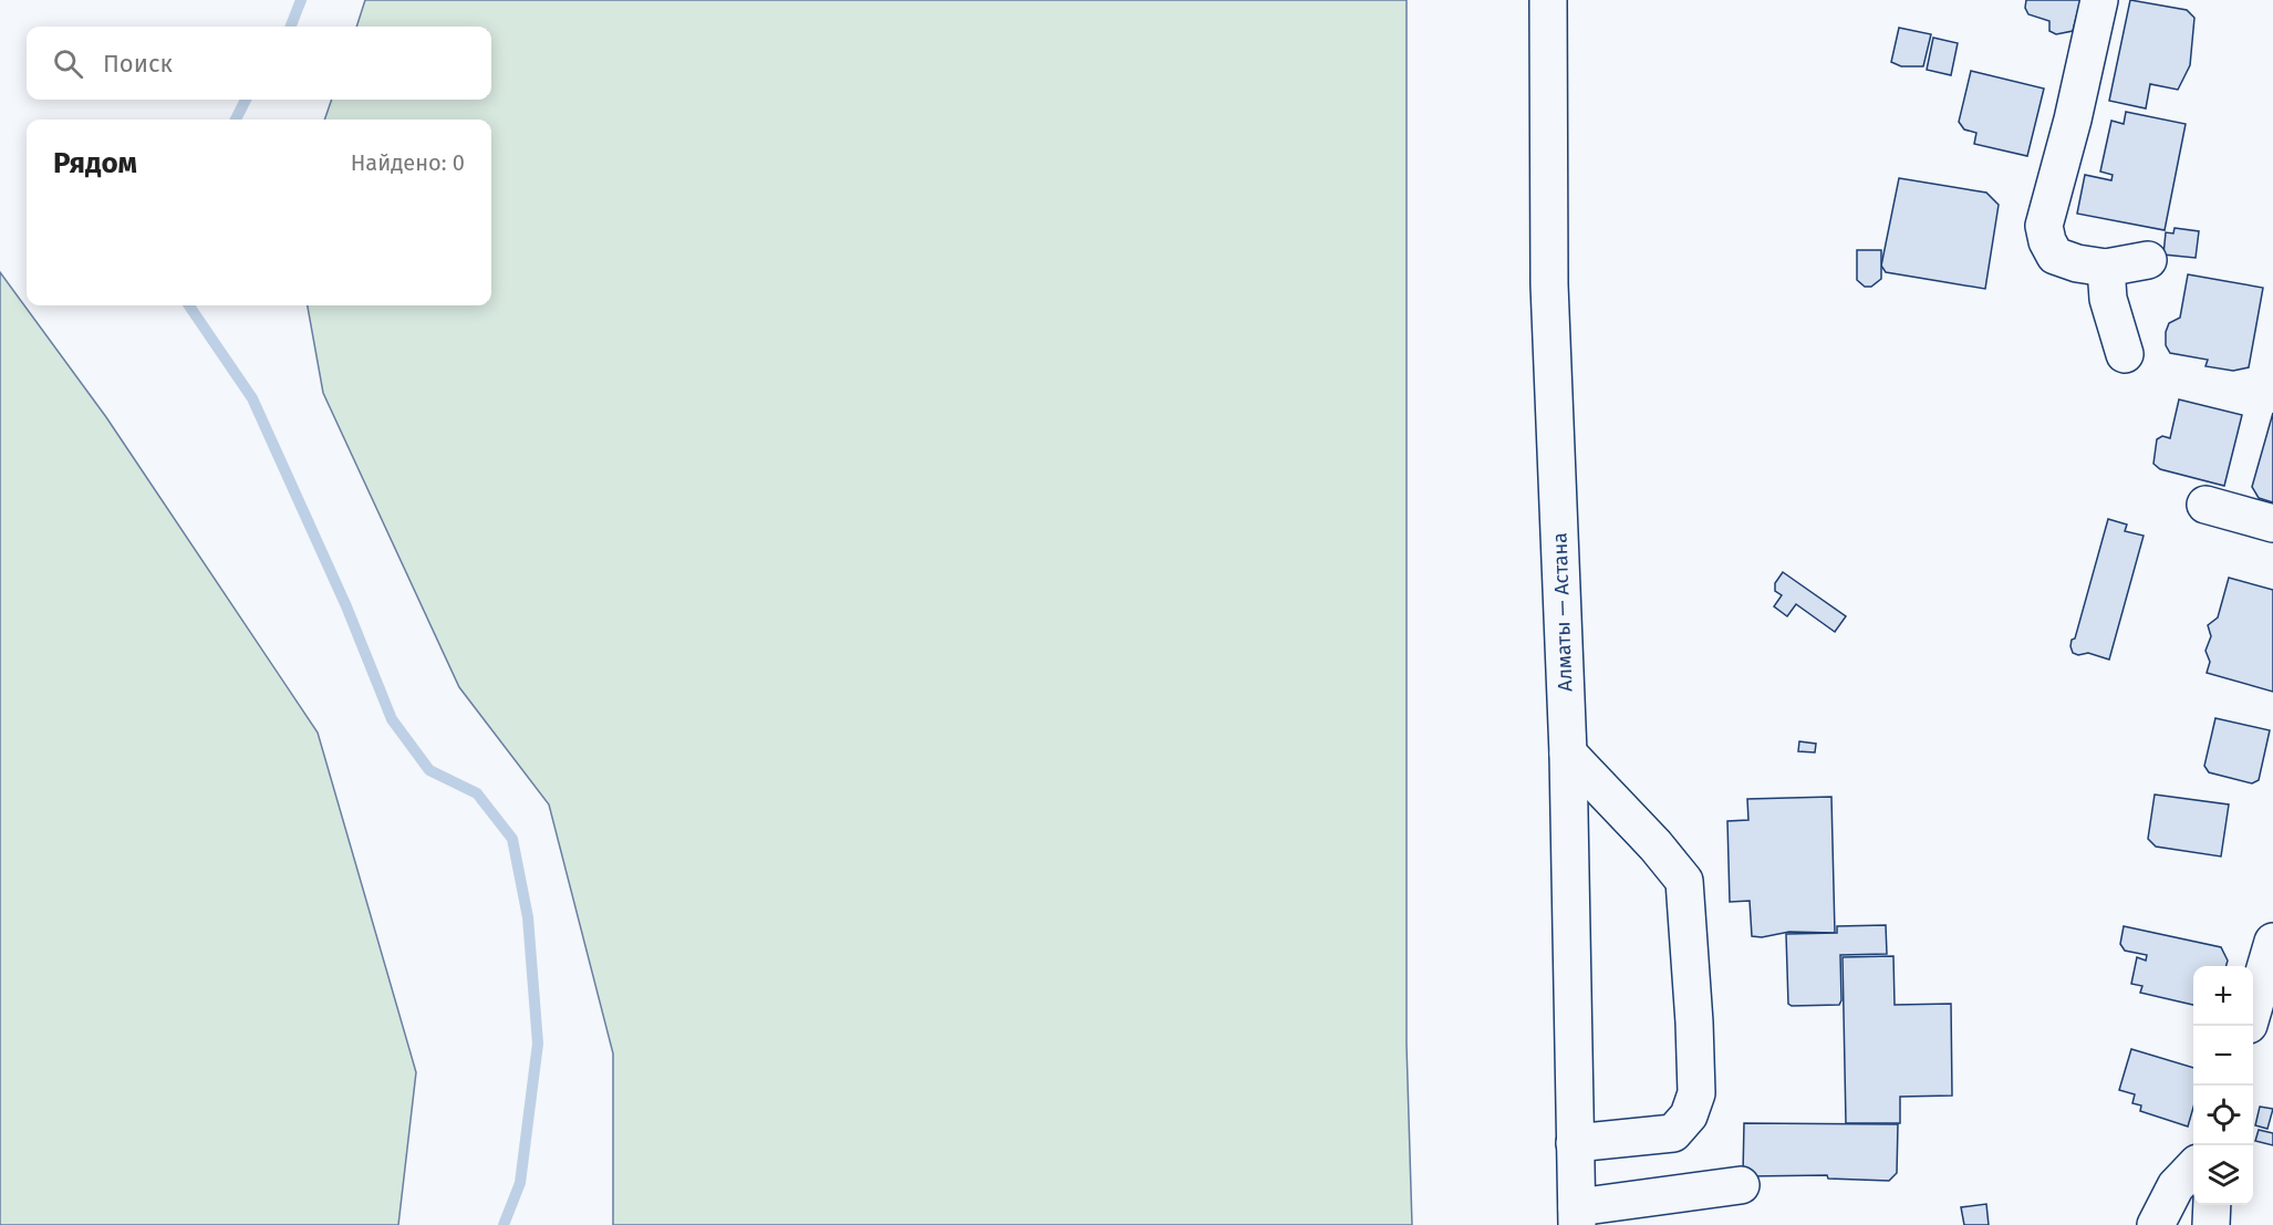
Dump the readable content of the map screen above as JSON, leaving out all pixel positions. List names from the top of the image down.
{
  "streets": {
    "main road": ["Алматы — Астана"]
  },
  "page": {
    "search": "Поиск",
    "heading": ["Рядом", "Найдено: 0"],
    "map_buttons": ["+", "−"]
  }
}
